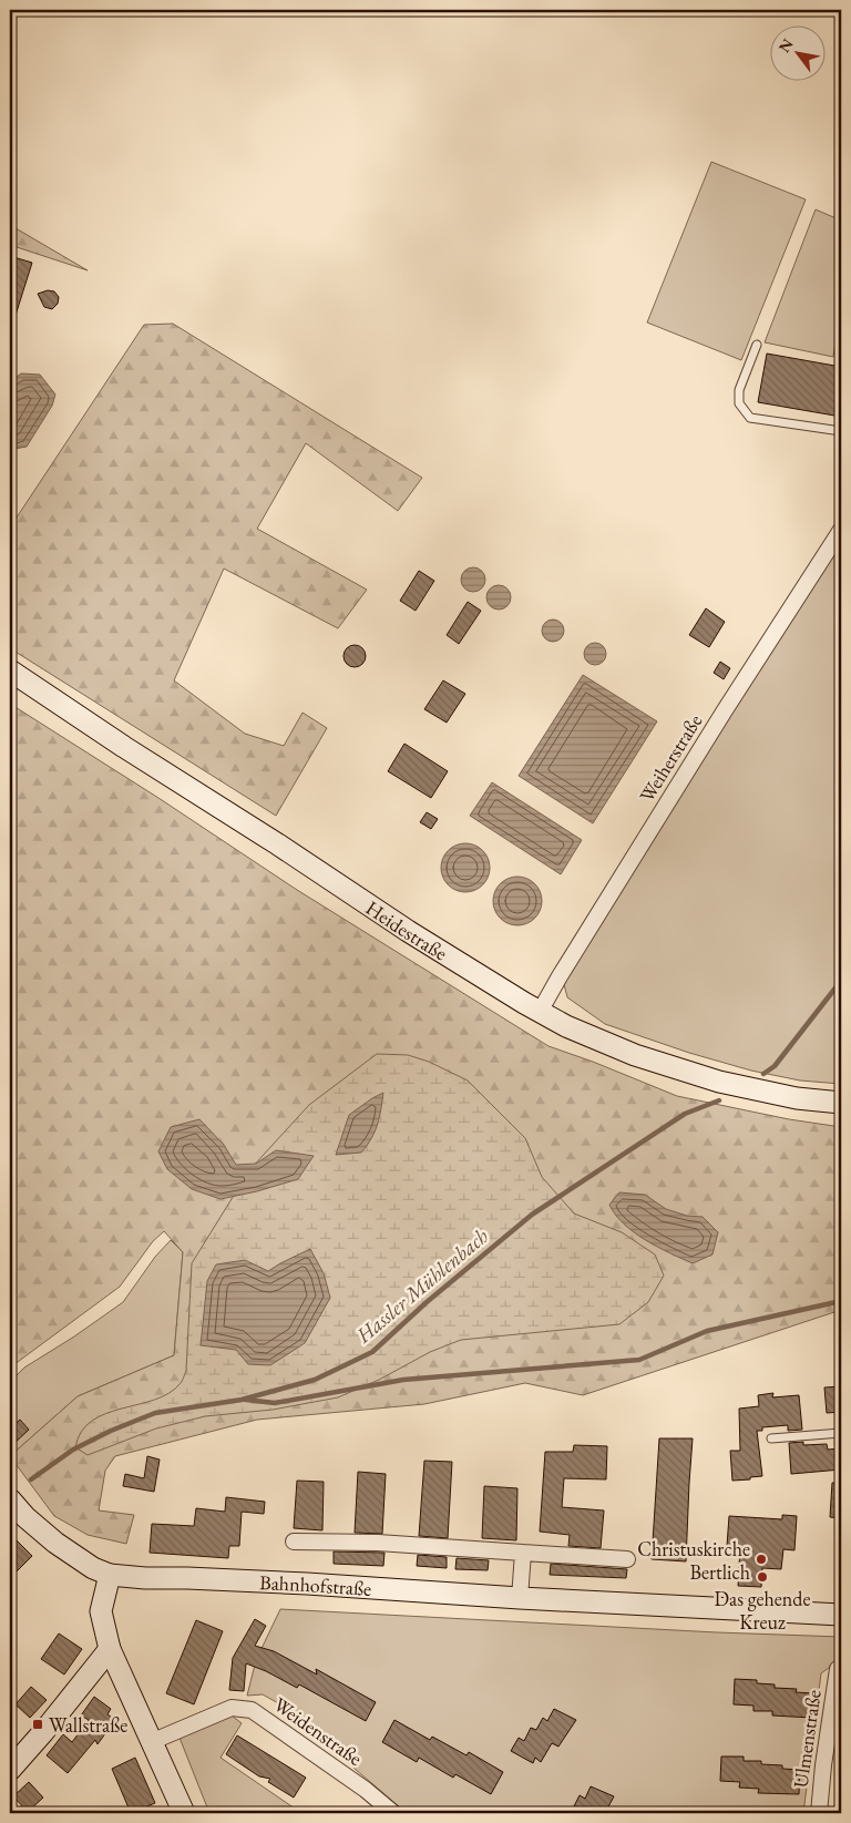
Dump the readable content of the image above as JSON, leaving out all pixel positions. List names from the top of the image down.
{
  "streets": {
    "main road": ["Heidestraße", "Bahnhofstraße"],
    "street": ["Weiherstraße", "Weidenstraße", "Ulmenstraße"]
  },
  "crossings": [
    ["Weiherstraße", "Heidestraße"]
  ],
  "water": ["Hassler Mühlenbach"],
  "places": {
    "other": ["Christuskirche Bertlich", "Das gehende Kreuz"],
    "transit": ["Wallstraße"]
  },
  "north": "top left"
}
